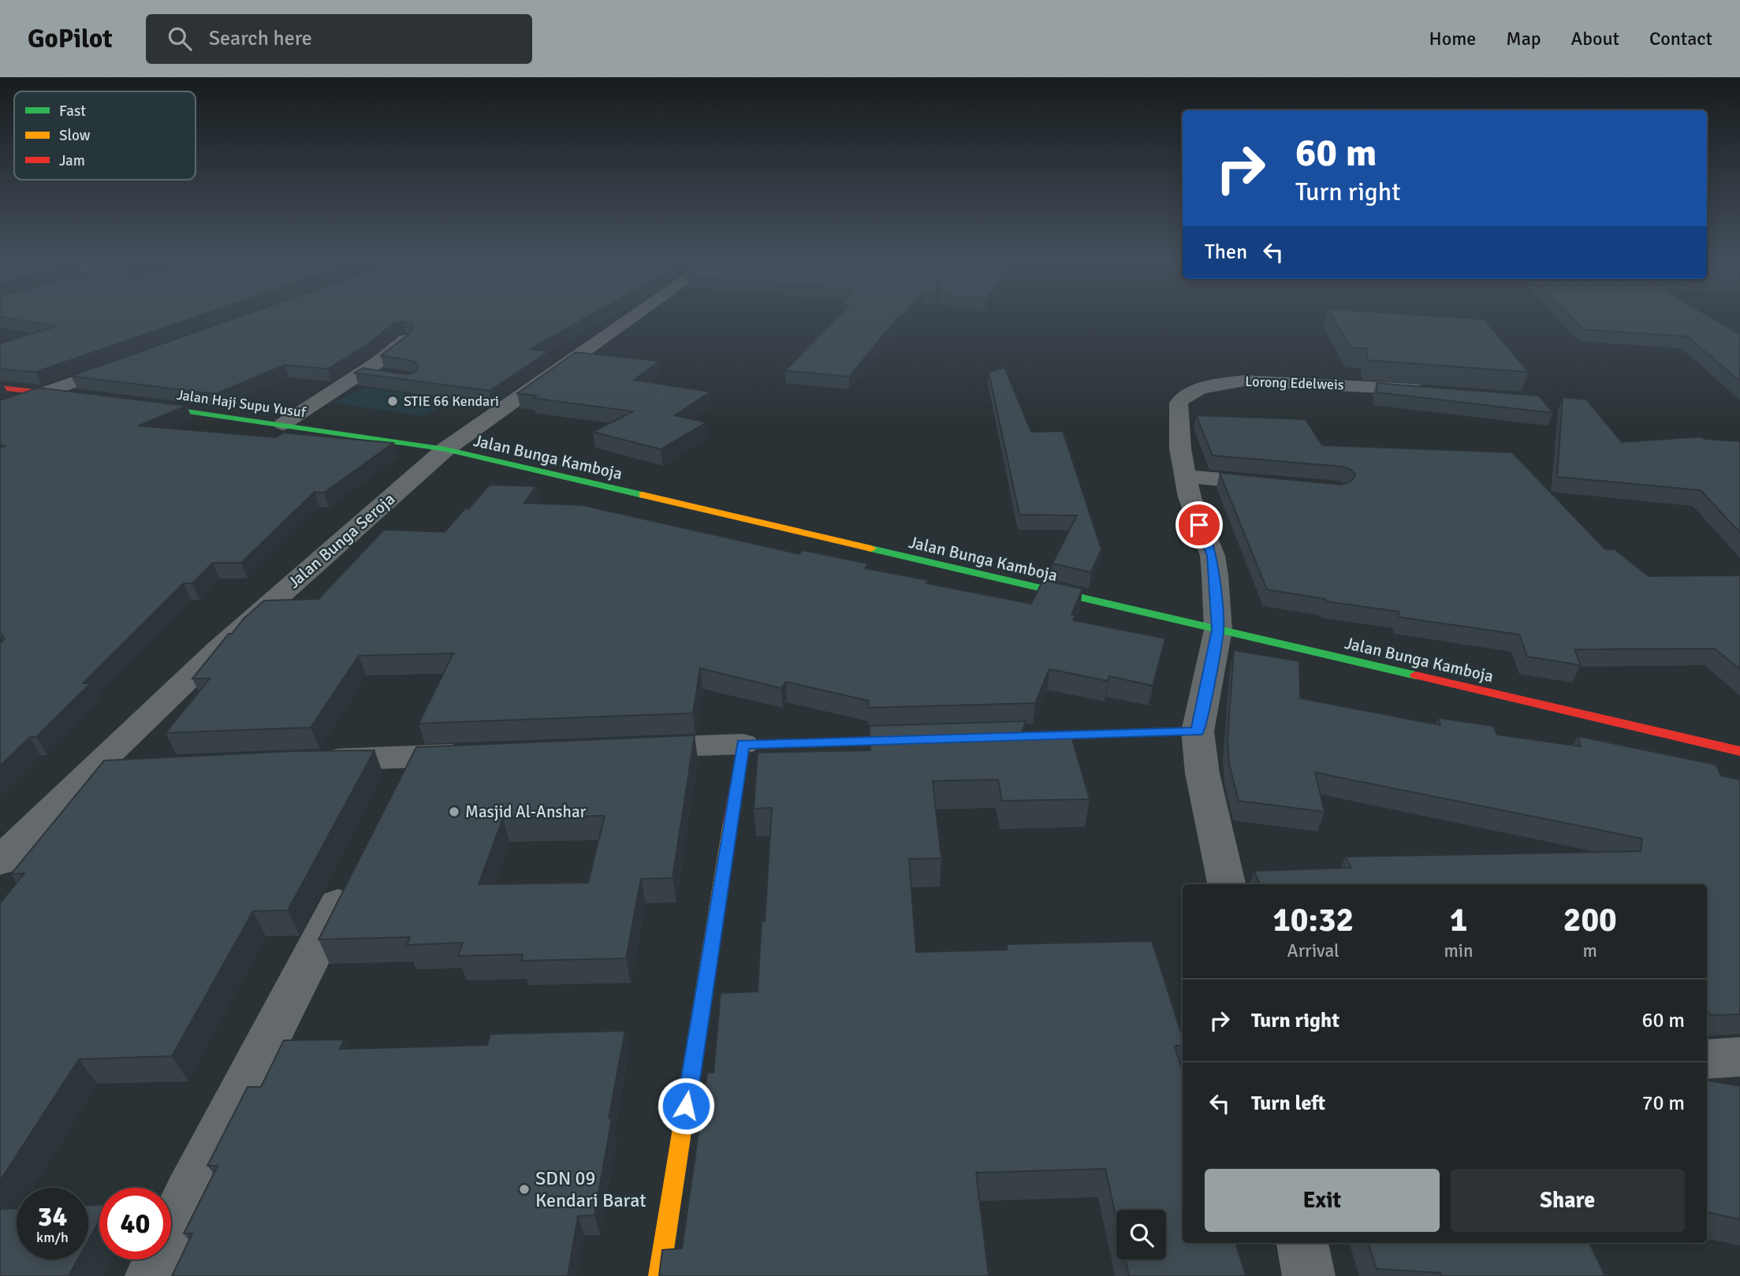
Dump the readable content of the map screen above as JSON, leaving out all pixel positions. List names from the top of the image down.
{
  "streets": {
    "street": [
      "Lorong Edelweis",
      "Jalan Haji Supu Yusuf",
      "Jalan Bunga Kamboja",
      "Jalan Bunga Seroja"
    ]
  },
  "crossings": [
    ["Lorong Edelweis", "Jalan Bunga Kamboja"],
    ["Jalan Haji Supu Yusuf", "Jalan Bunga Kamboja"],
    ["Jalan Haji Supu Yusuf", "Jalan Bunga Seroja"],
    ["Jalan Bunga Kamboja", "Jalan Bunga Seroja"]
  ],
  "places": ["STIE 66 Kendari", "Masjid Al-Anshar", "SDN 09 Kendari Barat"],
  "legend": ["Fast", "Slow", "Jam"],
  "page": {
    "header": "GoPilot",
    "search": "Search here",
    "nav": [
      "Home",
      "Map",
      "About",
      "Contact"
    ],
    "turn": ["60 m", "Turn right"],
    "then": "Then",
    "eta": [
      "10:32",
      "Arrival",
      "1",
      "min",
      "200",
      "m"
    ],
    "list": [
      {
        "name": "Turn right",
        "value": "60 m"
      },
      {
        "name": "Turn left",
        "value": "70 m"
      }
    ],
    "buttons": ["Exit", "Share"],
    "speed": "34 km/h",
    "limit": "40"
  }
}
